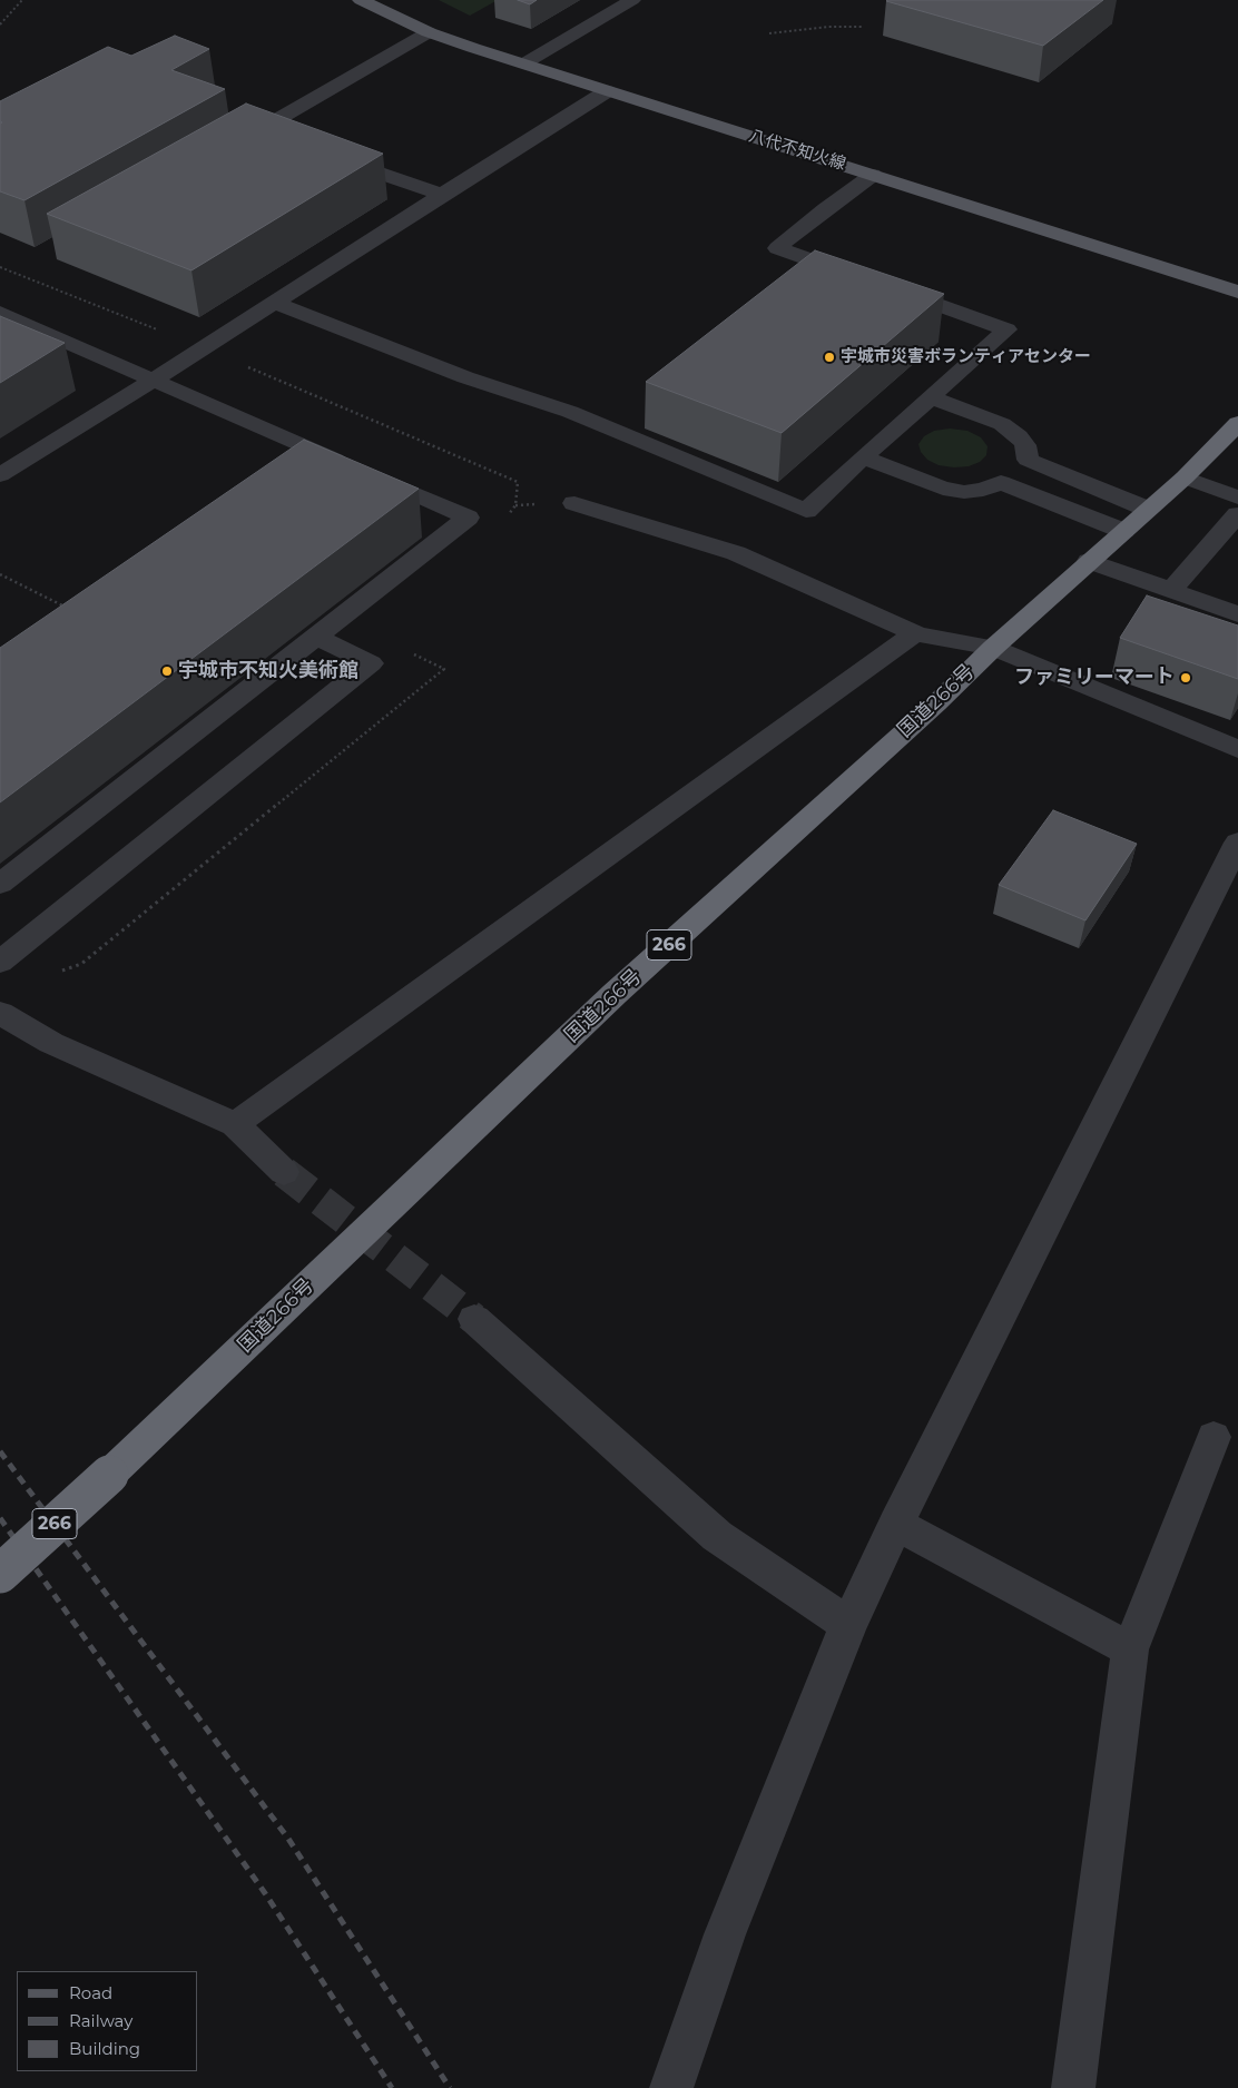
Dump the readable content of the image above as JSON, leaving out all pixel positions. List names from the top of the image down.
{
  "streets": {
    "highway": ["国道266号", "266"],
    "main road": ["八代不知火線"]
  },
  "places": ["宇城市災害ボランティアセンター", "宇城市不知火美術館", "ファミリーマート"],
  "legend": ["Road", "Railway", "Building"]
}
